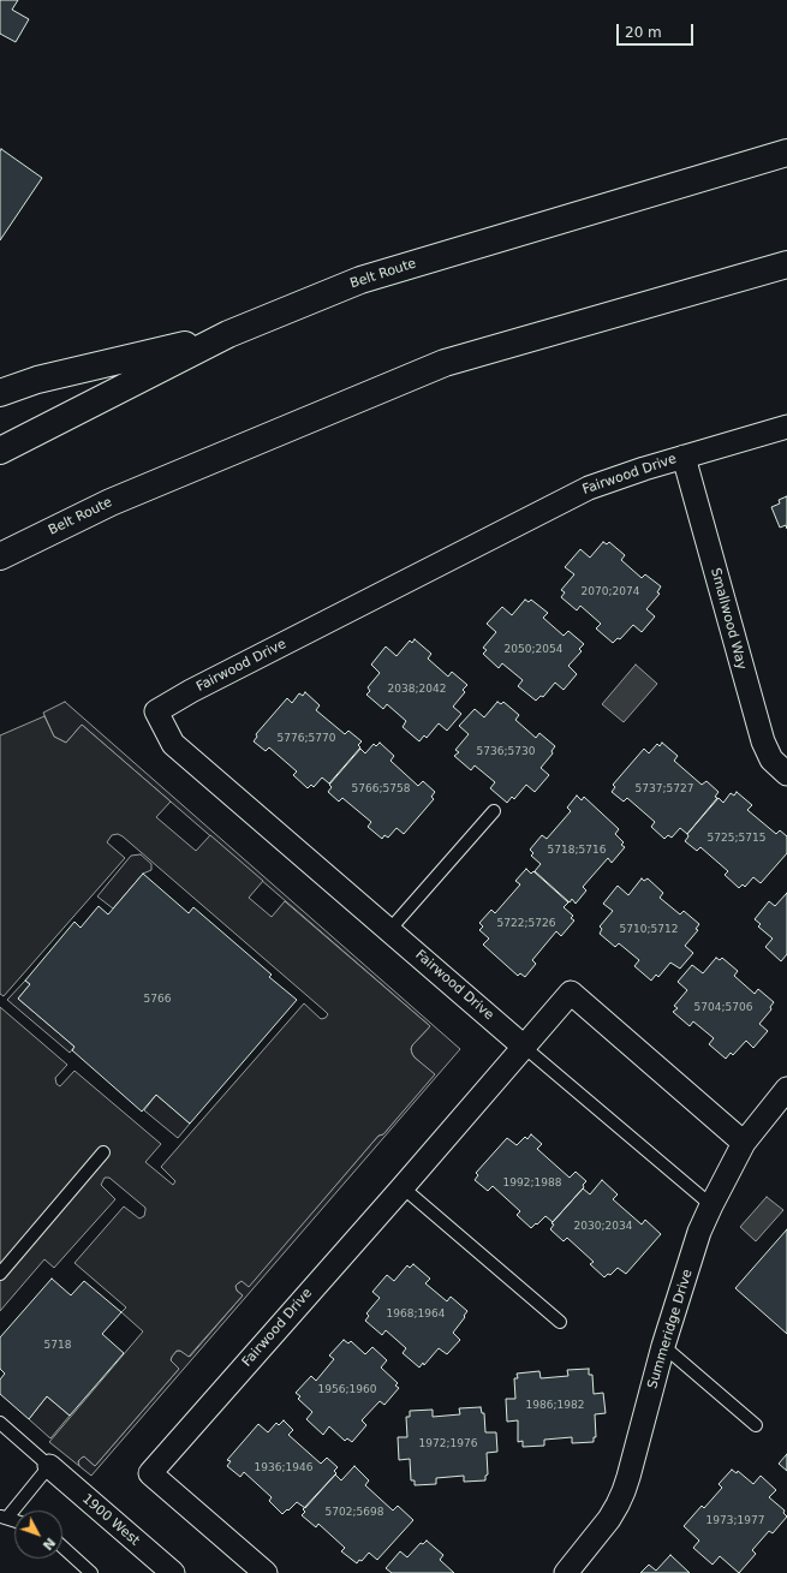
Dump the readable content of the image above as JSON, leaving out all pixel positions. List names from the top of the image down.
{
  "streets": {
    "highway": ["Belt Route"],
    "street": [
      "Fairwood Drive",
      "Smallwood Way",
      "Summeridge Drive",
      "1900 West"
    ]
  },
  "crossings": [
    ["Fairwood Drive", "Smallwood Way"],
    ["Fairwood Drive", "Summeridge Drive"]
  ],
  "house_numbers": [
    "2070;2074",
    "2050;2054",
    "2038;2042",
    "5776;5770",
    "5736;5730",
    "5766;5758",
    "5737;5727",
    "5725;5715",
    "5718;5716",
    "5722;5726",
    "5710;5712",
    "5766",
    "5704;5706",
    "1992;1988",
    "2030;2034",
    "1968;1964",
    "5718",
    "1956;1960",
    "1986;1982",
    "1972;1976",
    "1936;1946",
    "5702;5698",
    "1973;1977"
  ],
  "scale_bar": "20 m",
  "north": "bottom right"
}
